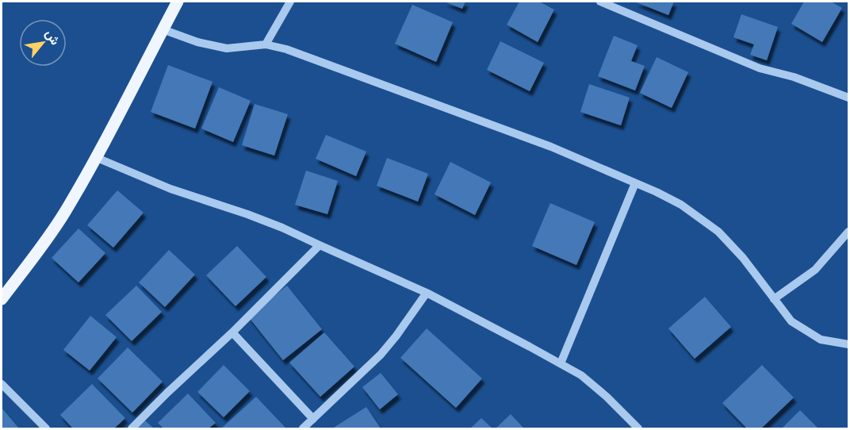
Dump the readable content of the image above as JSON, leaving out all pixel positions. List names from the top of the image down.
{
  "north": "top right"
}
